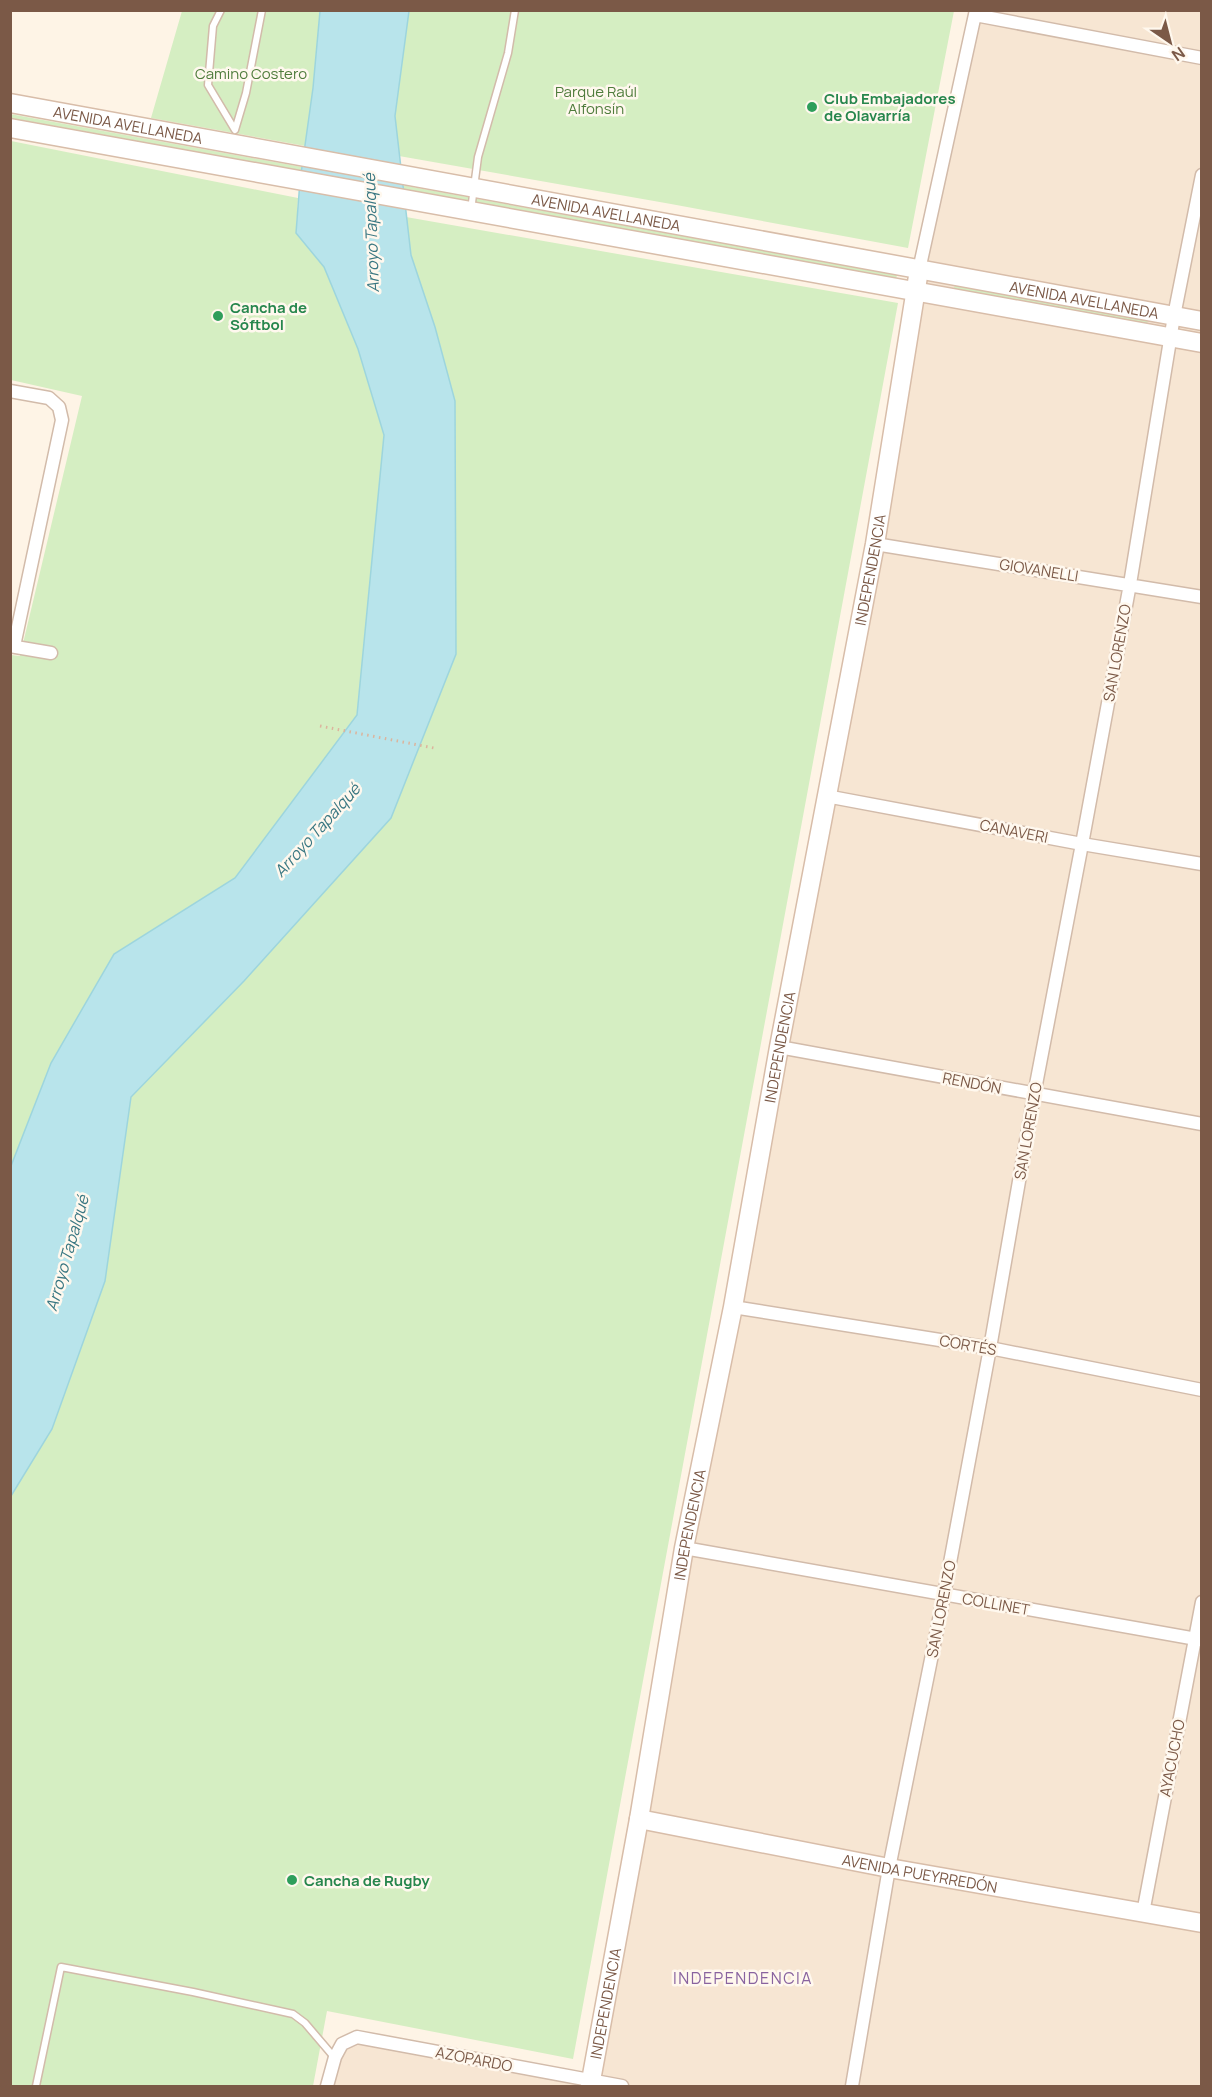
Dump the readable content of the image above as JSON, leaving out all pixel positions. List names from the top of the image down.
{
  "streets": {
    "main road": ["AVENIDA AVELLANEDA", "INDEPENDENCIA", "AVENIDA PUEYRREDÓN"],
    "street": [
      "GIOVANELLI",
      "SAN LORENZO",
      "CANAVERI",
      "RENDÓN",
      "CORTÉS",
      "COLLINET",
      "AYACUCHO",
      "AZOPARDO"
    ]
  },
  "crossings": [
    ["AVENIDA AVELLANEDA", "INDEPENDENCIA"],
    ["AVENIDA AVELLANEDA", "SAN LORENZO"],
    ["INDEPENDENCIA", "GIOVANELLI"],
    ["INDEPENDENCIA", "CANAVERI"],
    ["INDEPENDENCIA", "RENDÓN"],
    ["INDEPENDENCIA", "CORTÉS"],
    ["INDEPENDENCIA", "COLLINET"],
    ["INDEPENDENCIA", "AVENIDA PUEYRREDÓN"],
    ["INDEPENDENCIA", "AZOPARDO"],
    ["GIOVANELLI", "SAN LORENZO"],
    ["SAN LORENZO", "CANAVERI"],
    ["SAN LORENZO", "RENDÓN"],
    ["SAN LORENZO", "CORTÉS"],
    ["SAN LORENZO", "COLLINET"],
    ["SAN LORENZO", "AVENIDA PUEYRREDÓN"],
    ["COLLINET", "AYACUCHO"],
    ["AYACUCHO", "AVENIDA PUEYRREDÓN"]
  ],
  "districts": ["INDEPENDENCIA"],
  "water": ["Arroyo Tapalqué"],
  "parks": ["Camino Costero", "Parque Raúl Alfonsín"],
  "places": ["Club Embajadores de Olavarría", "Cancha de Sóftbol", "Cancha de Rugby"],
  "north": "bottom right"
}
